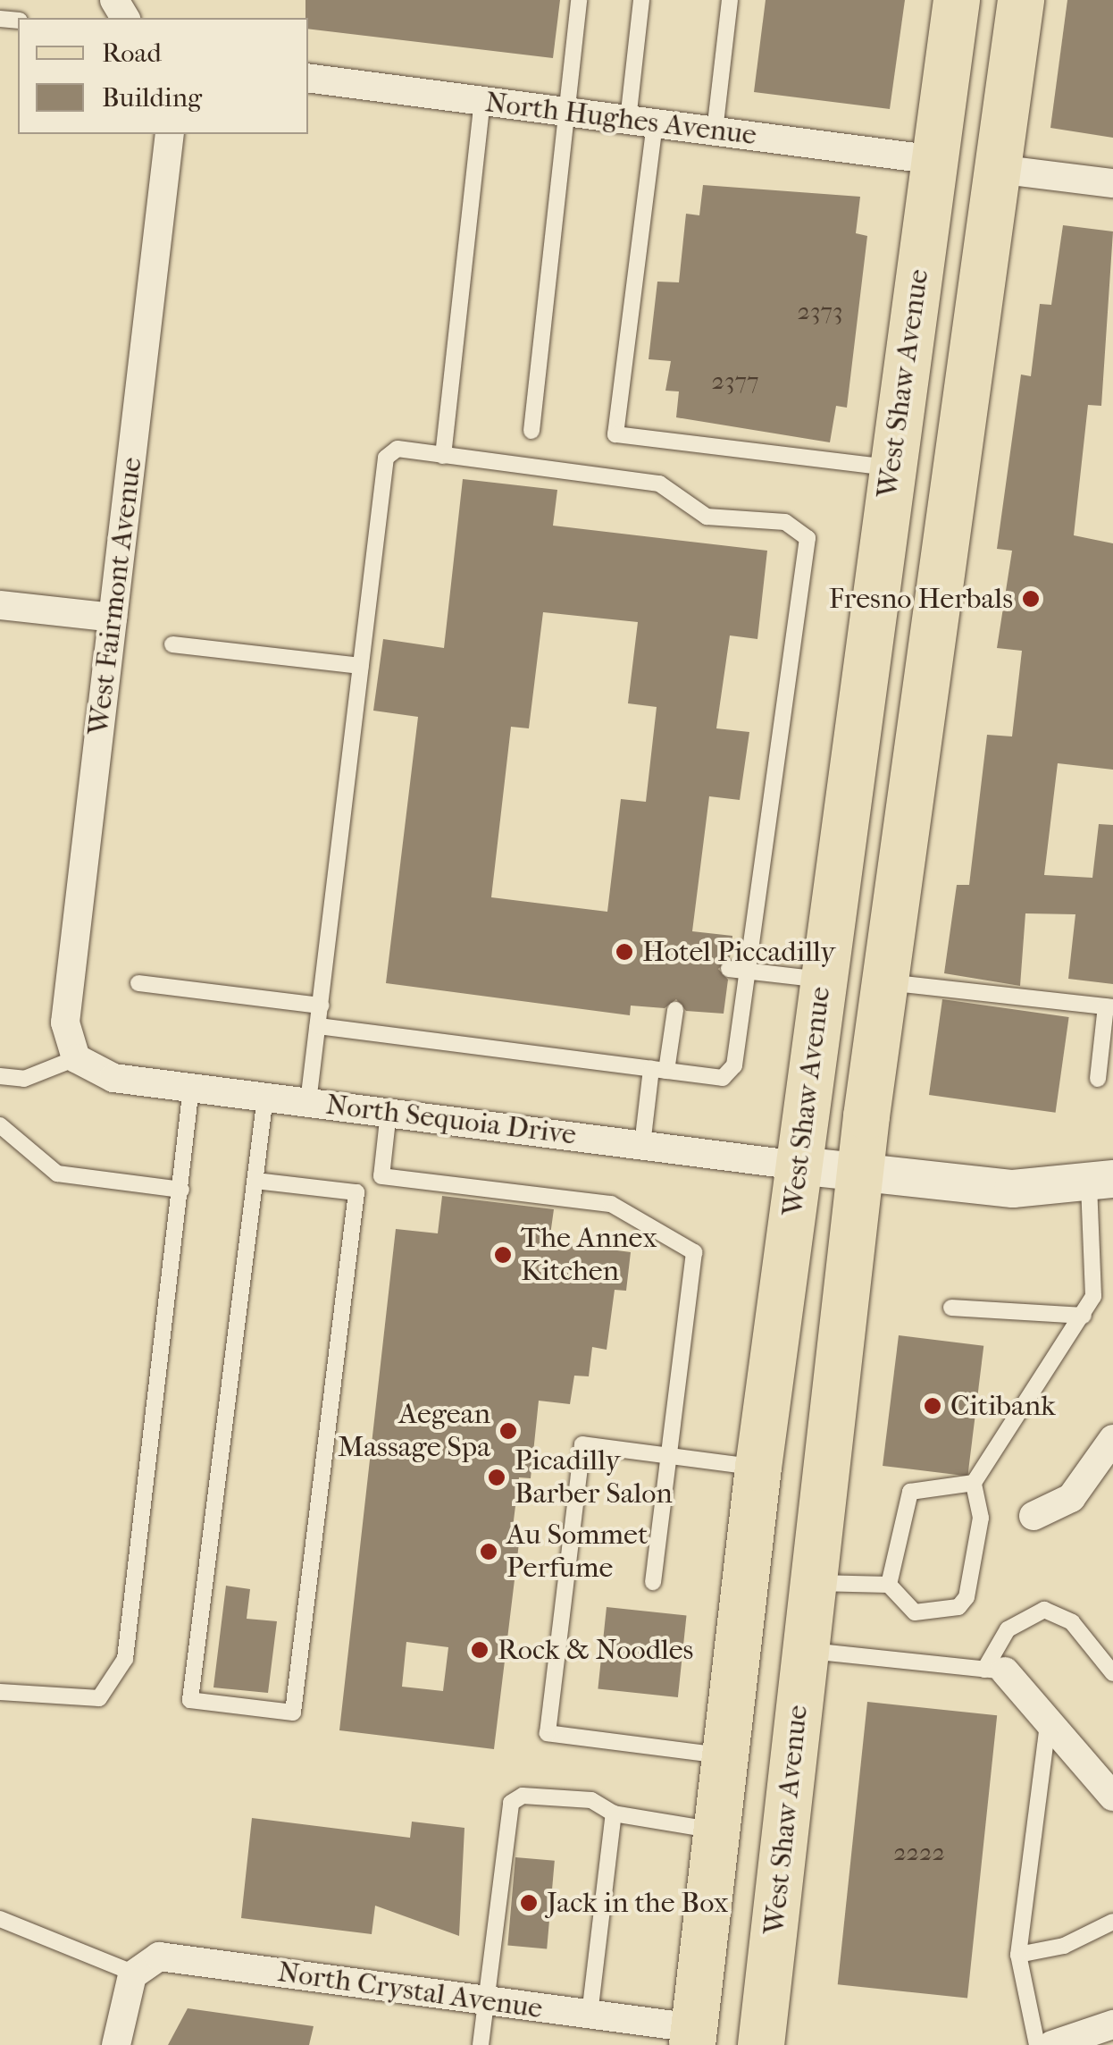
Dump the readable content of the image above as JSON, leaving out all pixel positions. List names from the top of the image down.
{
  "streets": {
    "main road": ["West Shaw Avenue"],
    "street": [
      "North Hughes Avenue",
      "West Fairmont Avenue",
      "North Sequoia Drive",
      "North Crystal Avenue"
    ]
  },
  "crossings": [
    ["North Hughes Avenue", "West Shaw Avenue"],
    ["West Shaw Avenue", "North Sequoia Drive"],
    ["West Shaw Avenue", "North Crystal Avenue"],
    ["West Fairmont Avenue", "North Sequoia Drive"]
  ],
  "places": [
    "Fresno Herbals",
    "Hotel Piccadilly",
    "The Annex Kitchen",
    "Citibank",
    "Aegean Massage Spa",
    "Picadilly Barber Salon",
    "Au Sommet Perfume",
    "Rock & Noodles",
    "Jack in the Box"
  ],
  "house_numbers": ["2373", "2377", "2222"],
  "legend": ["Road", "Building"]
}
